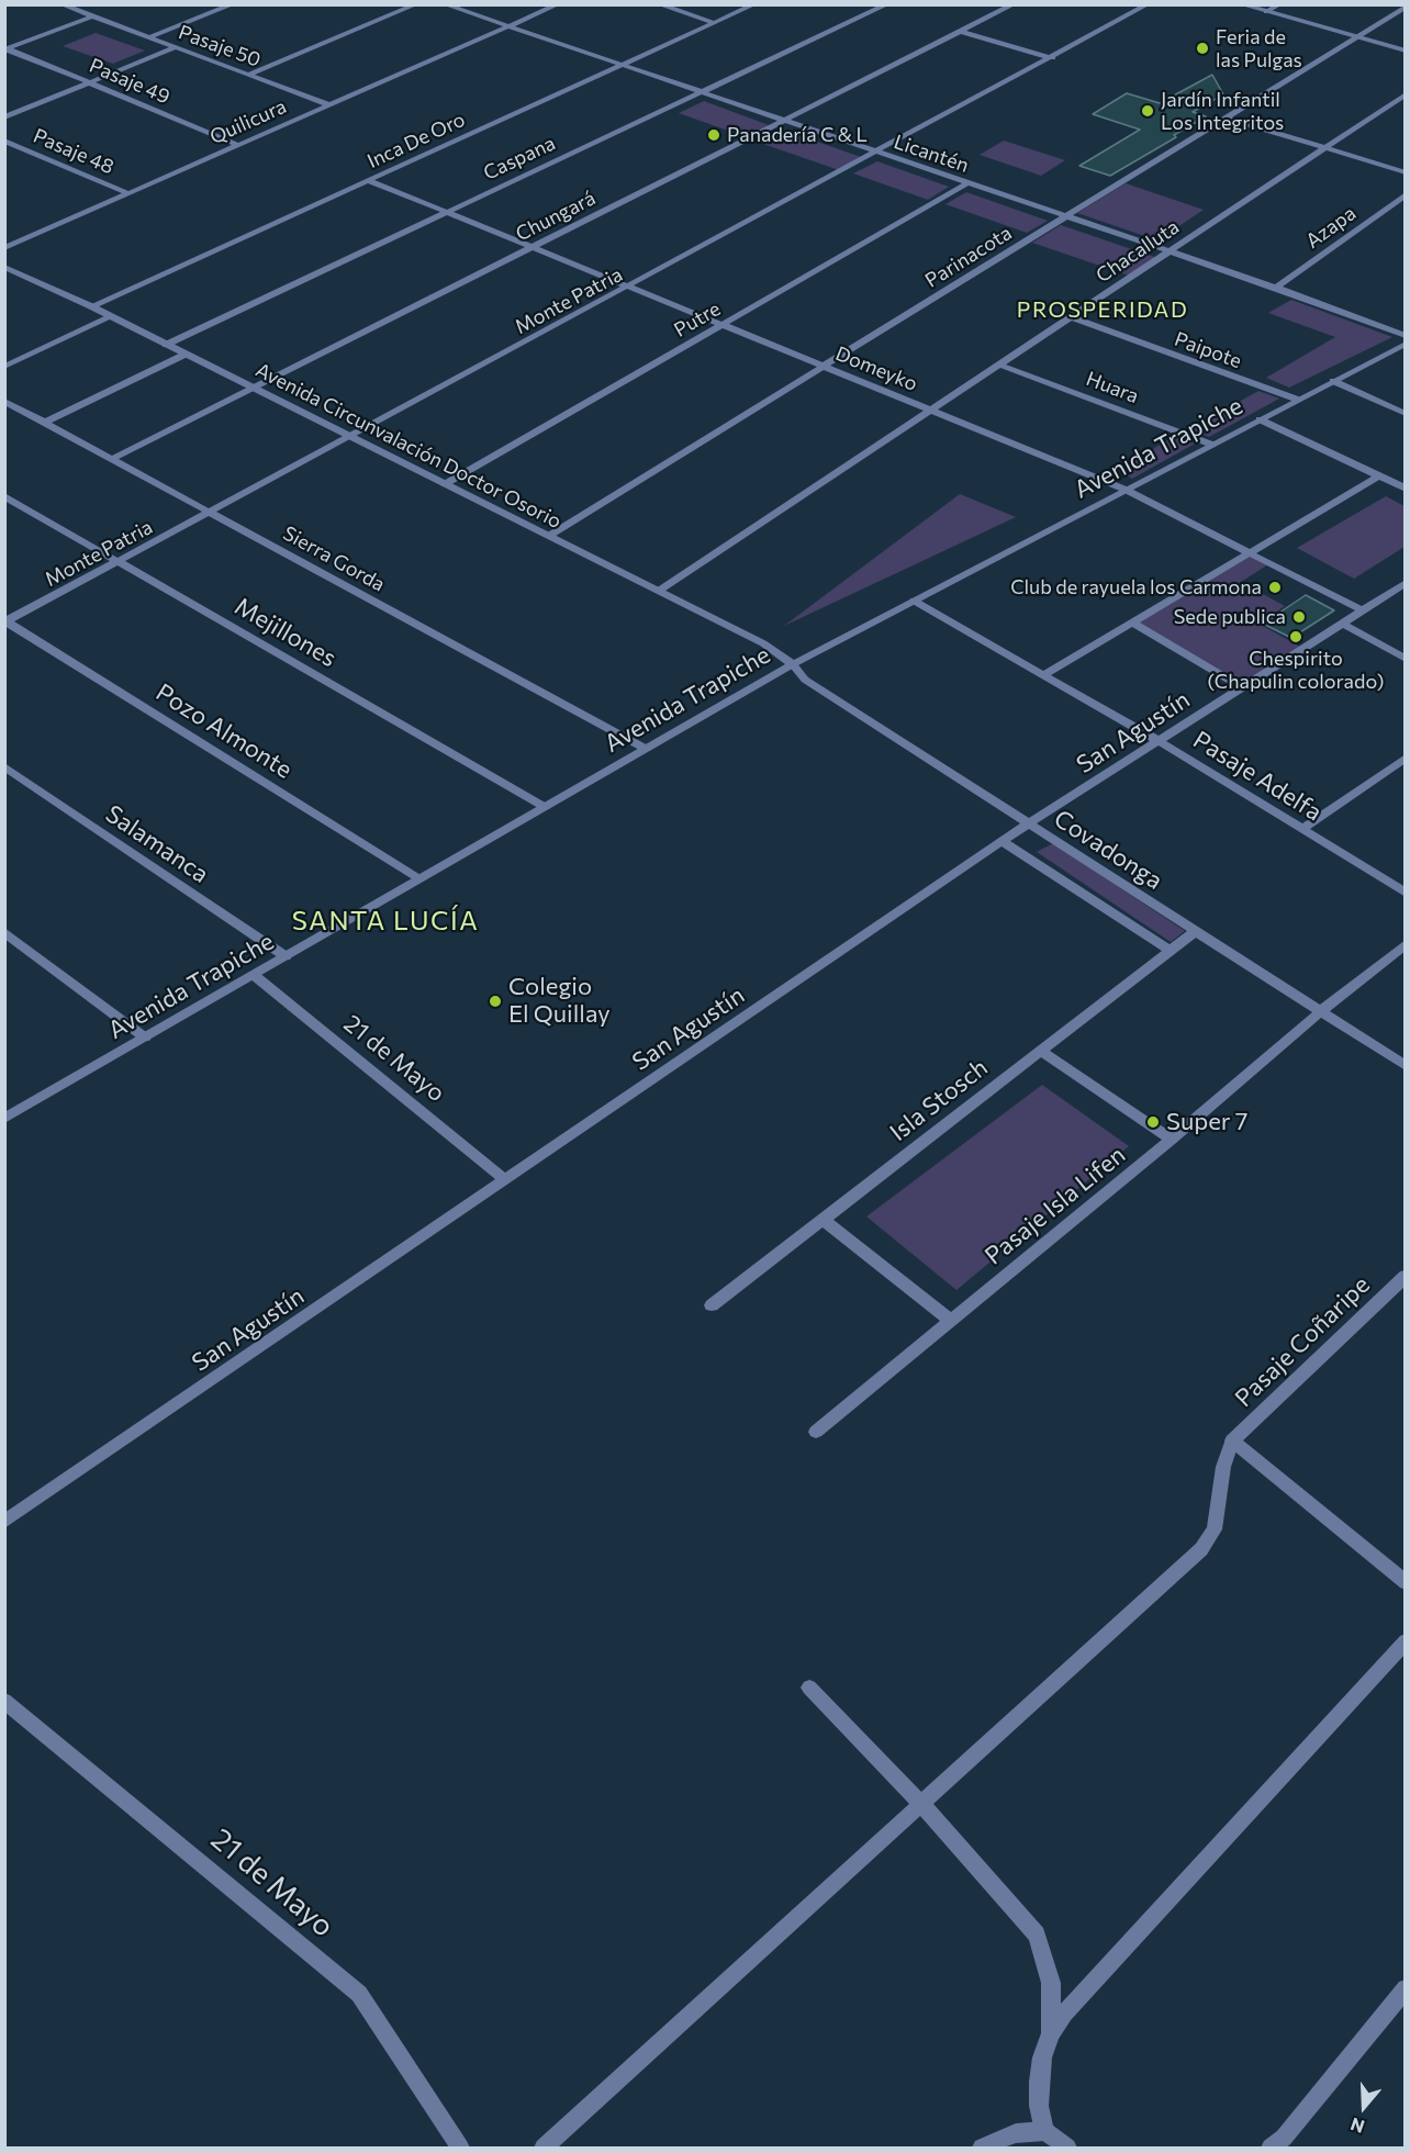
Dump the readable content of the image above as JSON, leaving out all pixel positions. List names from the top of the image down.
{
  "streets": {
    "street": [
      "Pasaje 50",
      "Pasaje 49",
      "Quilicura",
      "Inca De Oro",
      "Pasaje 48",
      "Licantén",
      "Caspana",
      "Chungará",
      "Azapa",
      "Chacalluta",
      "Parinacota",
      "Monte Patria",
      "Putre",
      "Paipote",
      "Domeyko",
      "Huara",
      "Avenida Circunvalación Doctor Osorio",
      "Avenida Trapiche",
      "Sierra Gorda",
      "Mejillones",
      "Pozo Almonte",
      "San Agustín",
      "Pasaje Adelfa",
      "Salamanca",
      "Covadonga",
      "21 de Mayo",
      "Isla Stosch",
      "Pasaje Isla Lifen",
      "Pasaje Coñaripe"
    ]
  },
  "crossings": [
    ["Pasaje 50", "Quilicura"],
    ["Pasaje 49", "Quilicura"],
    ["Quilicura", "Pasaje 48"],
    ["Quilicura", "Licantén"],
    ["Inca De Oro", "Licantén"],
    ["Inca De Oro", "Domeyko"],
    ["Inca De Oro", "Avenida Circunvalación Doctor Osorio"],
    ["Licantén", "Caspana"],
    ["Licantén", "Chungará"],
    ["Licantén", "Azapa"],
    ["Licantén", "Chacalluta"],
    ["Licantén", "Parinacota"],
    ["Licantén", "Monte Patria"],
    ["Licantén", "Putre"],
    ["Caspana", "Domeyko"],
    ["Caspana", "Avenida Circunvalación Doctor Osorio"],
    ["Chungará", "Domeyko"],
    ["Chungará", "Avenida Circunvalación Doctor Osorio"],
    ["Chungará", "Sierra Gorda"],
    ["Chacalluta", "Paipote"],
    ["Chacalluta", "Domeyko"],
    ["Chacalluta", "Huara"],
    ["Chacalluta", "Avenida Circunvalación Doctor Osorio"],
    ["Parinacota", "Domeyko"],
    ["Parinacota", "Avenida Circunvalación Doctor Osorio"],
    ["Monte Patria", "Domeyko"],
    ["Monte Patria", "Avenida Circunvalación Doctor Osorio"],
    ["Monte Patria", "Sierra Gorda"],
    ["Monte Patria", "Mejillones"],
    ["Monte Patria", "Pozo Almonte"],
    ["Putre", "Domeyko"],
    ["Putre", "Avenida Circunvalación Doctor Osorio"],
    ["Paipote", "Avenida Trapiche"],
    ["Domeyko", "Avenida Trapiche"],
    ["Domeyko", "San Agustín"],
    ["Huara", "Avenida Trapiche"],
    ["Avenida Circunvalación Doctor Osorio", "Avenida Trapiche"],
    ["Avenida Circunvalación Doctor Osorio", "Covadonga"],
    ["Avenida Trapiche", "Sierra Gorda"],
    ["Avenida Trapiche", "Mejillones"],
    ["Avenida Trapiche", "Pozo Almonte"],
    ["Avenida Trapiche", "Pasaje Adelfa"],
    ["Avenida Trapiche", "Salamanca"],
    ["Avenida Trapiche", "Covadonga"],
    ["Avenida Trapiche", "21 de Mayo"],
    ["San Agustín", "Pasaje Adelfa"],
    ["San Agustín", "Covadonga"],
    ["San Agustín", "21 de Mayo"],
    ["Covadonga", "Isla Stosch"],
    ["Covadonga", "Pasaje Isla Lifen"]
  ],
  "districts": ["PROSPERIDAD", "SANTA LUCÍA"],
  "places": [
    "Feria de las Pulgas",
    "Jardín Infantil Los Integritos",
    "Panadería C & L",
    "Club de rayuela los Carmona",
    "Sede publica",
    "Chespirito (Chapulin colorado)",
    "Colegio El Quillay",
    "Super 7"
  ],
  "north": "bottom"
}
